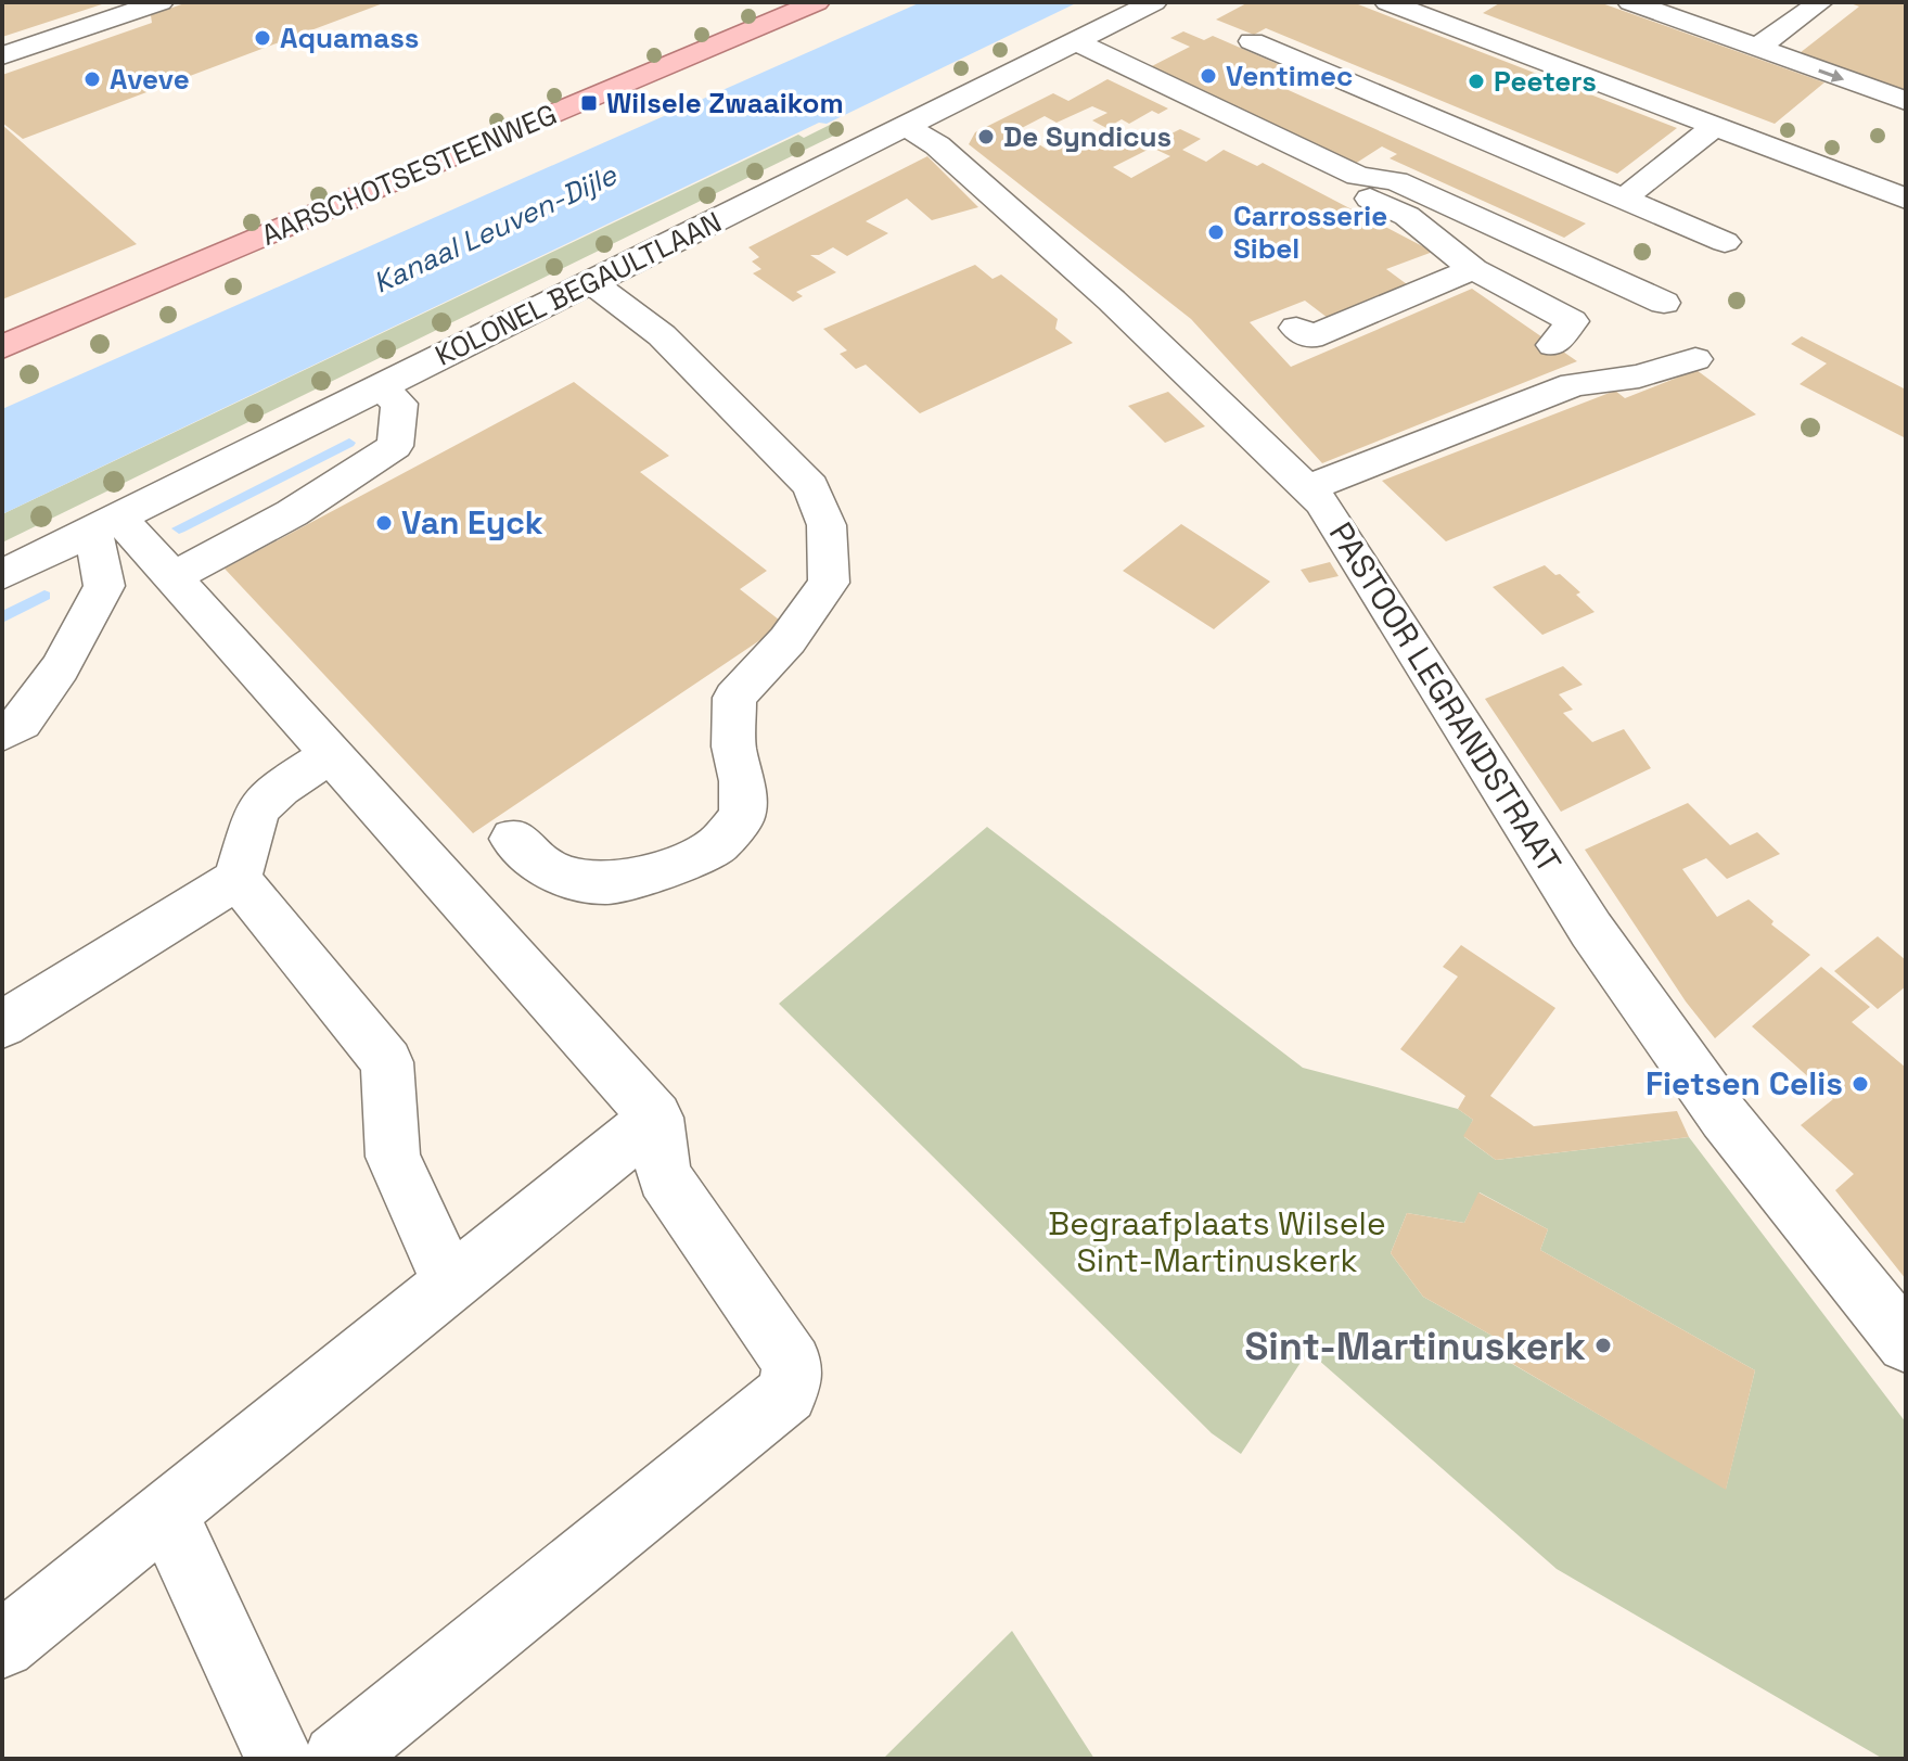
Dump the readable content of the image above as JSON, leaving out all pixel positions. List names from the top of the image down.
{
  "streets": {
    "main road": ["AARSCHOTSESTEENWEG"],
    "street": ["KOLONEL BEGAULTLAAN", "PASTOOR LEGRANDSTRAAT"]
  },
  "crossings": [
    ["KOLONEL BEGAULTLAAN", "PASTOOR LEGRANDSTRAAT"]
  ],
  "water": ["Kanaal Leuven-Dijle"],
  "parks": ["Begraafplaats Wilsele Sint-Martinuskerk"],
  "places": {
    "other": [
      "Aquamass",
      "Ventimec",
      "Aveve",
      "Peeters",
      "De Syndicus",
      "Carrosserie Sibel",
      "Van Eyck",
      "Fietsen Celis",
      "Sint-Martinuskerk"
    ],
    "transit": ["Wilsele Zwaaikom"]
  }
}
